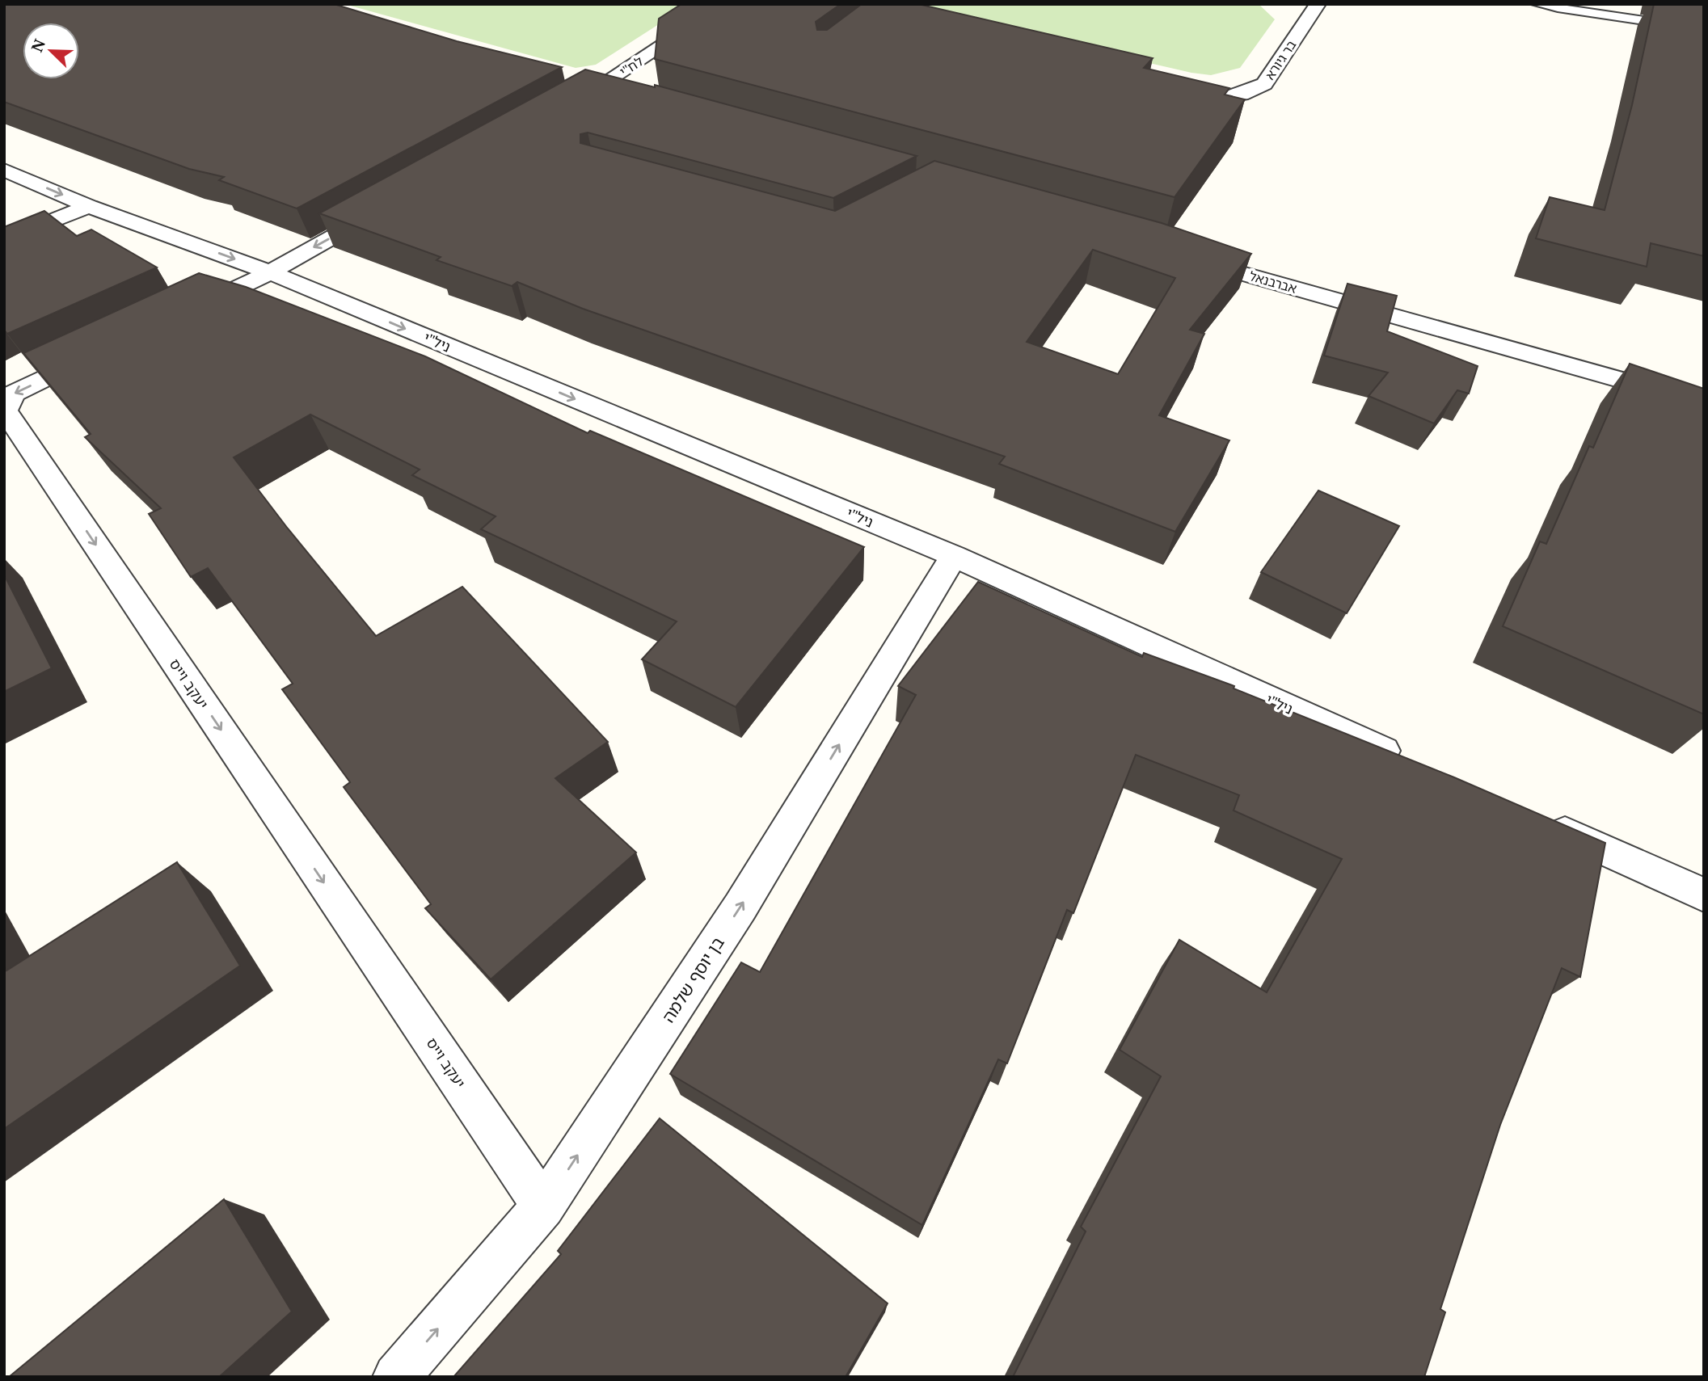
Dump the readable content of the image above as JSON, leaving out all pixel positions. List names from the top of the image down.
{
  "streets": {
    "street": [
      "בר גיורא",
      "לח\"י",
      "אברבנאל",
      "ניל\"י",
      "יעקב וייס",
      "בן יוסף שלמה"
    ]
  },
  "crossings": [
    ["ניל\"י", "בן יוסף שלמה"],
    ["יעקב וייס", "בן יוסף שלמה"]
  ],
  "one_way": ["ניל\"י", "יעקב וייס", "בן יוסף שלמה"],
  "north": "top left"
}
